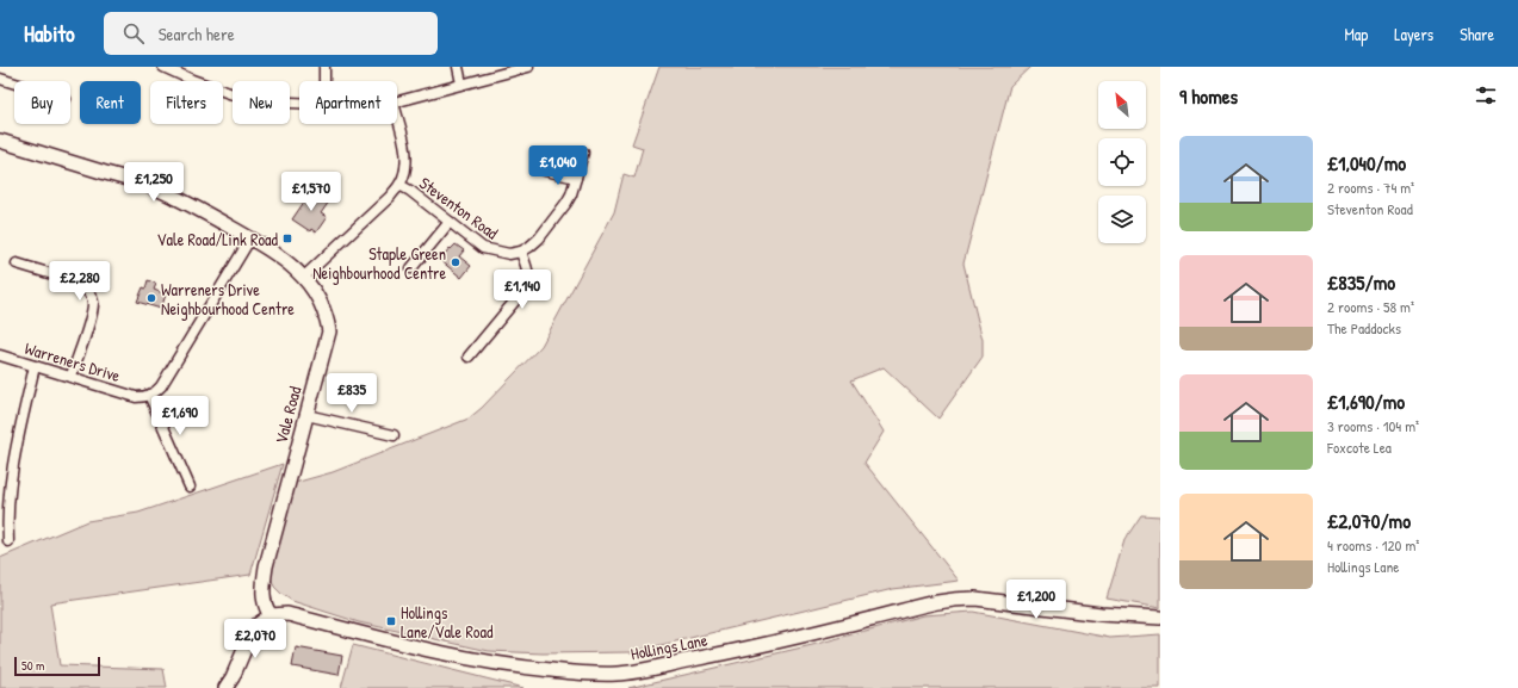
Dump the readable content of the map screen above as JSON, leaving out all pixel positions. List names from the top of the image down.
{
  "streets": {
    "street": [
      "Steventon Road",
      "Warreners Drive",
      "Vale Road",
      "Hollings Lane"
    ]
  },
  "crossings": [
    ["Vale Road", "Hollings Lane"]
  ],
  "places": {
    "transit": ["Vale Road/Link Road", "Hollings Lane/Vale Road"],
    "other": ["Staple Green Neighbourhood Centre", "Warreners Drive Neighbourhood Centre"]
  },
  "scale_bar": "50 m",
  "north": "top left",
  "page": {
    "header": "Habito",
    "search": "Search here",
    "nav": ["Map", "Layers", "Share"],
    "heading": "9 homes",
    "chip": [
      "Buy",
      "Rent",
      "Filters",
      "New",
      "Apartment"
    ],
    "list": [
      {
        "name": "£1,040/mo",
        "note": "2 rooms · 74 m² · Steventon Road"
      },
      {
        "name": "£835/mo",
        "note": "2 rooms · 58 m² · The Paddocks"
      },
      {
        "name": "£1,690/mo",
        "note": "3 rooms · 104 m² · Foxcote Lea"
      },
      {
        "name": "£2,070/mo",
        "note": "4 rooms · 120 m² · Hollings Lane"
      }
    ],
    "price": [
      "£1,040",
      "£1,250",
      "£1,570",
      "£2,280",
      "£1,140",
      "£835",
      "£1,690",
      "£1,200",
      "£2,070"
    ],
    "scale": "50 m"
  }
}
